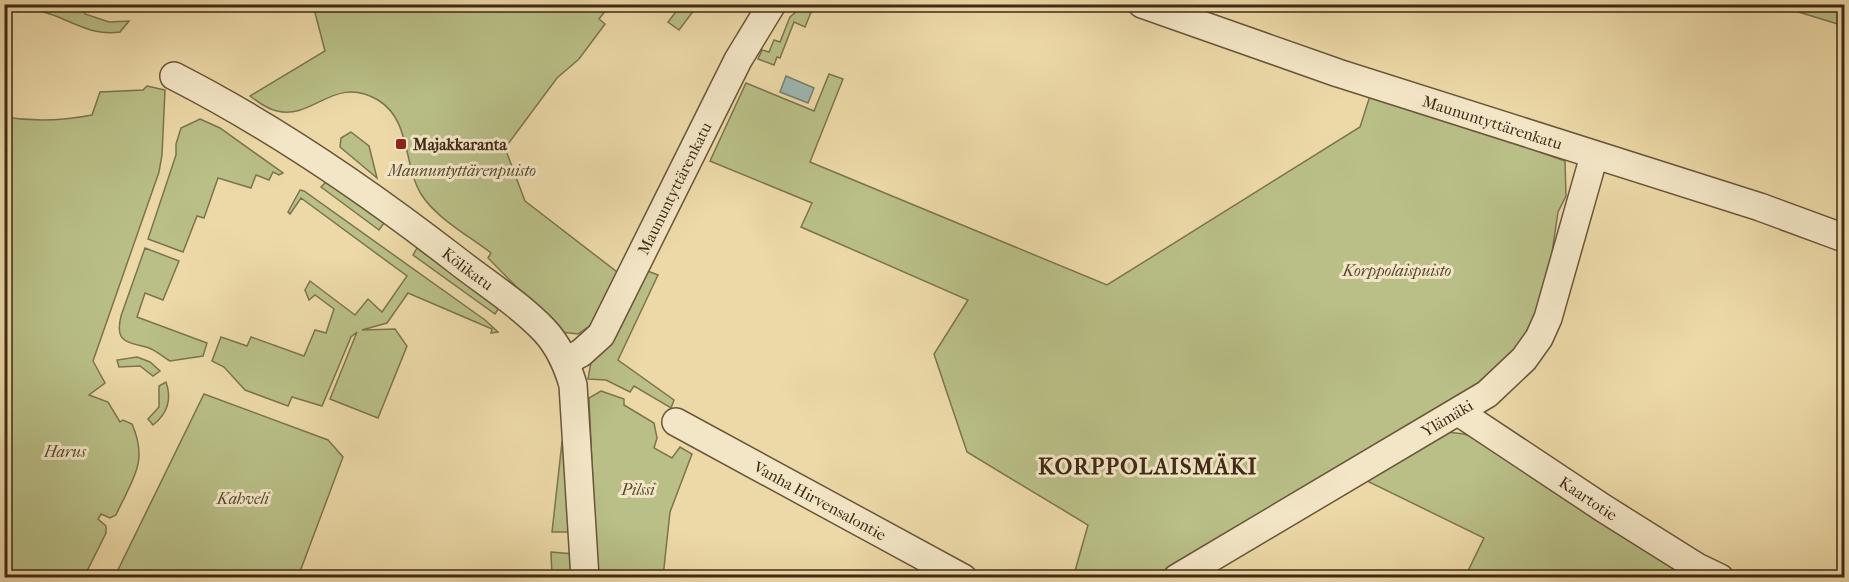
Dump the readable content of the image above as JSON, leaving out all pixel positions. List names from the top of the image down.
{
  "streets": {
    "street": [
      "Maununtyttärenkatu",
      "Kölikatu",
      "Ylämäki",
      "Kaartotie",
      "Vanha Hirvensalontie"
    ]
  },
  "crossings": [
    ["Maununtyttärenkatu", "Kölikatu"],
    ["Maununtyttärenkatu", "Ylämäki"],
    ["Ylämäki", "Kaartotie"]
  ],
  "districts": ["KORPPOLAISMÄKI"],
  "parks": [
    "Maununtyttärenpuisto",
    "Korppolaispuisto",
    "Harus",
    "Pilssi",
    "Kahveli"
  ],
  "places": {
    "transit": ["Majakkaranta"]
  }
}
